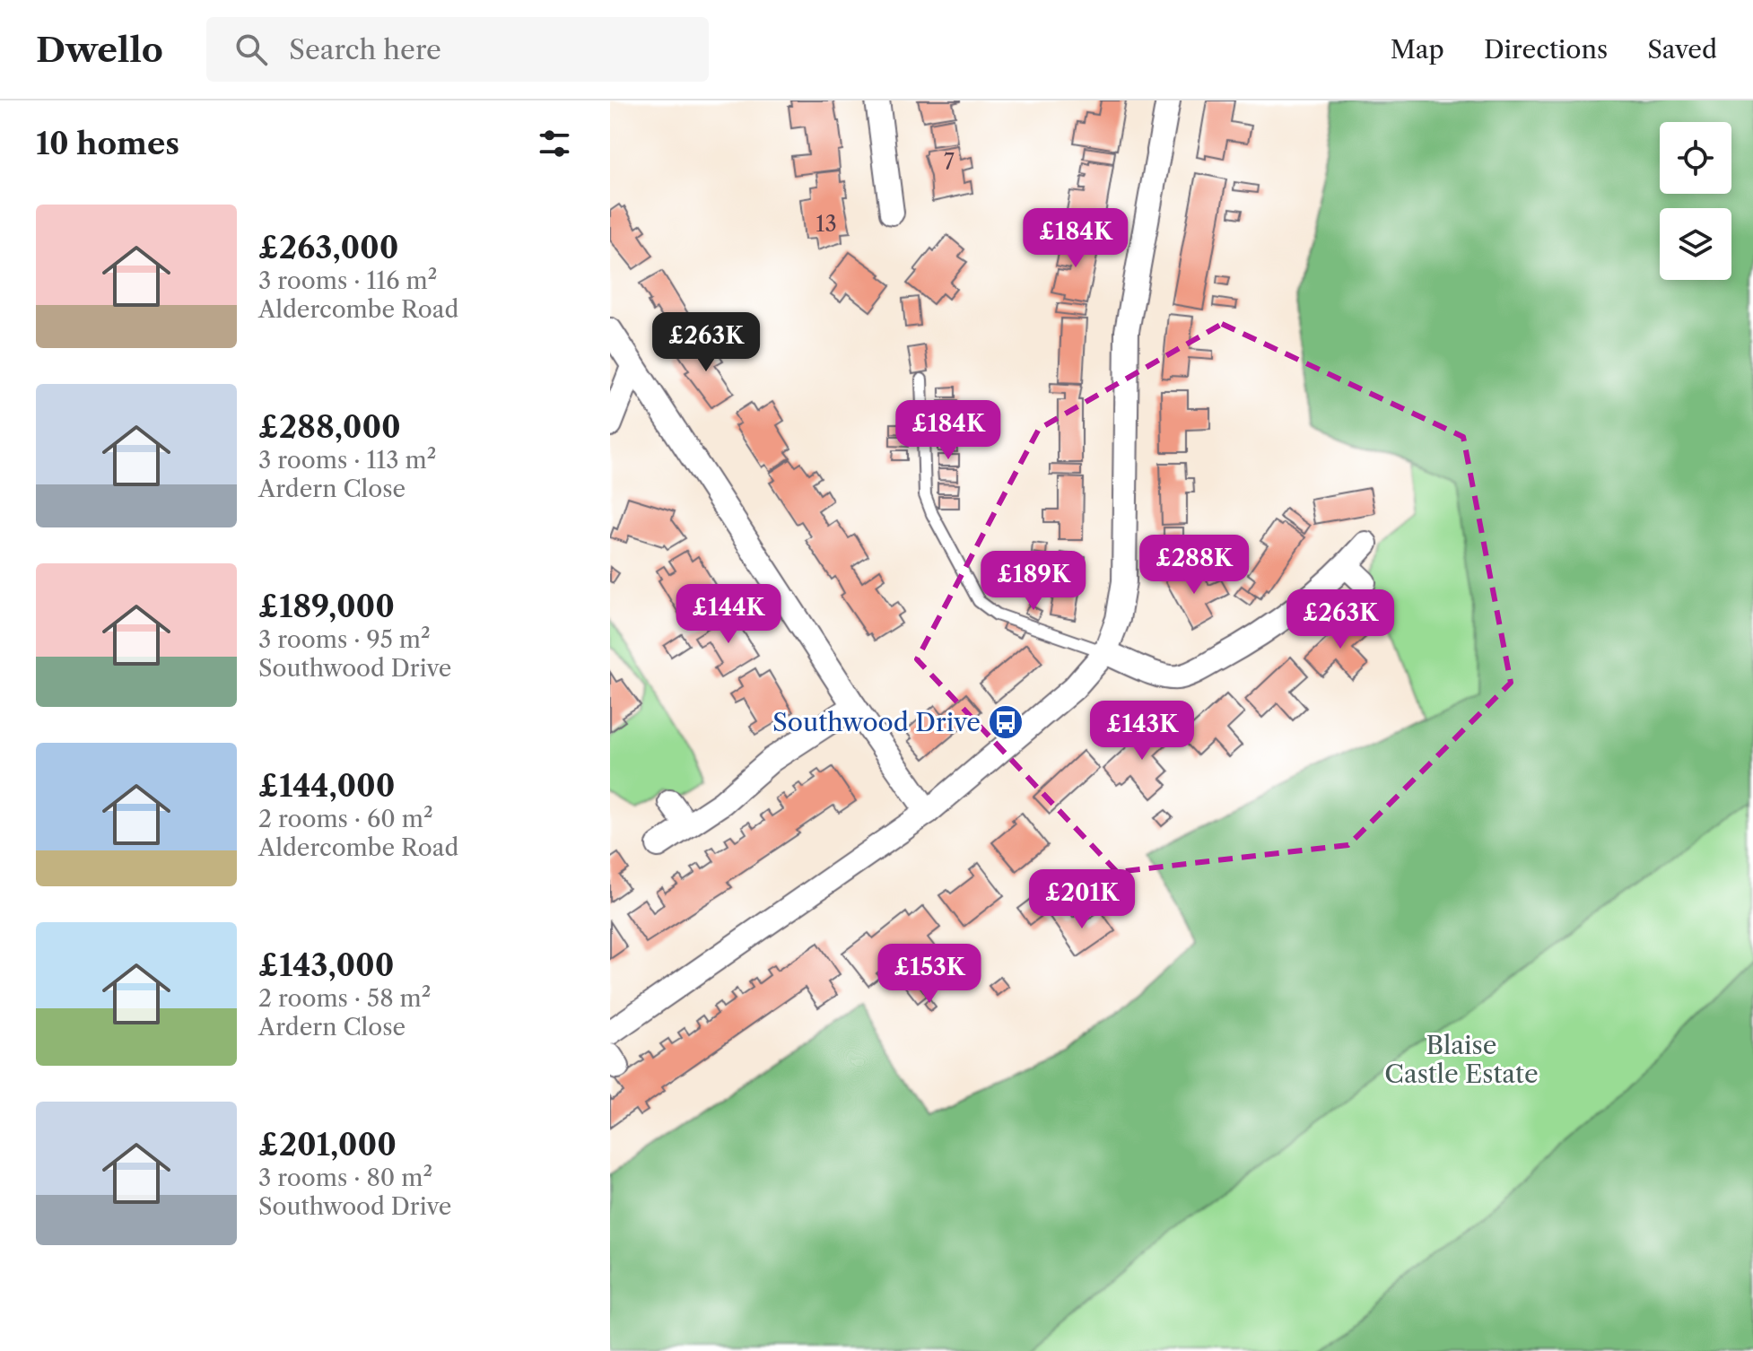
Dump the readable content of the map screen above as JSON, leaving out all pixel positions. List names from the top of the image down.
{
  "parks": ["Blaise Castle Estate"],
  "places": {
    "bus stop": ["Southwood Drive"]
  },
  "house_numbers": ["7", "13"],
  "page": {
    "header": "Dwello",
    "search": "Search here",
    "nav": ["Map", "Directions", "Saved"],
    "heading": "10 homes",
    "list": [
      {
        "name": "£263,000",
        "note": "3 rooms · 116 m² · Aldercombe Road"
      },
      {
        "name": "£288,000",
        "note": "3 rooms · 113 m² · Ardern Close"
      },
      {
        "name": "£189,000",
        "note": "3 rooms · 95 m² · Southwood Drive"
      },
      {
        "name": "£144,000",
        "note": "2 rooms · 60 m² · Aldercombe Road"
      },
      {
        "name": "£143,000",
        "note": "2 rooms · 58 m² · Ardern Close"
      },
      {
        "name": "£201,000",
        "note": "3 rooms · 80 m² · Southwood Drive"
      }
    ],
    "price": [
      "£184K",
      "£263K",
      "£184K",
      "£288K",
      "£189K",
      "£144K",
      "£263K",
      "£143K",
      "£201K",
      "£153K"
    ]
  }
}
